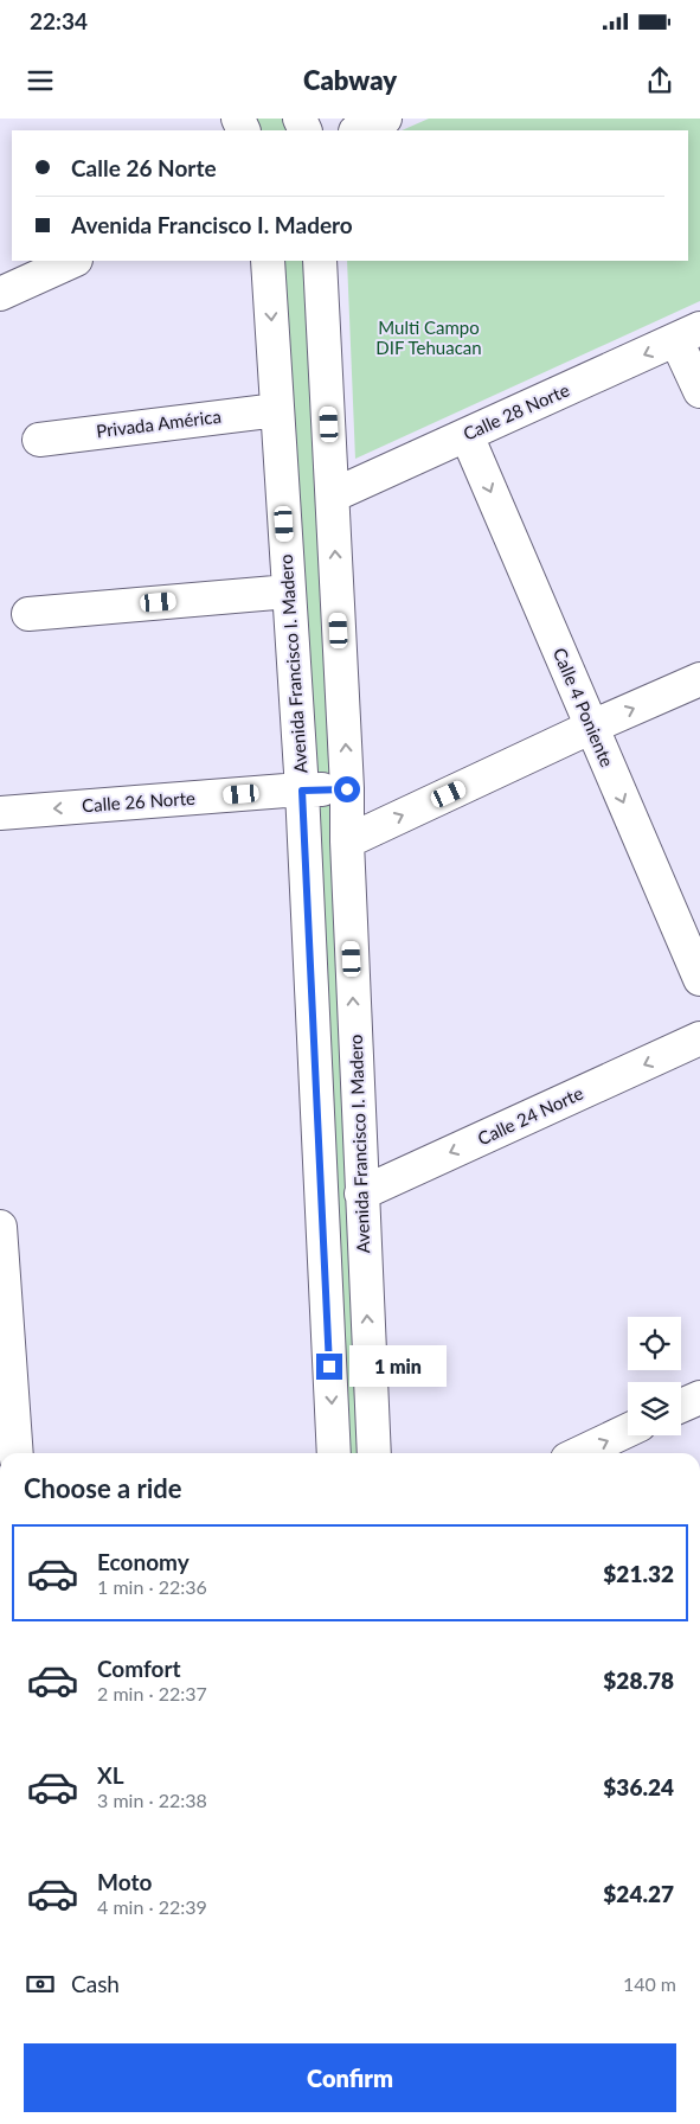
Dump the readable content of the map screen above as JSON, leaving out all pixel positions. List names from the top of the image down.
{
  "streets": {
    "street": [
      "Calle 28 Norte",
      "Privada América",
      "Avenida Francisco I. Madero",
      "Calle 4 Poniente",
      "Calle 26 Norte",
      "Calle 24 Norte"
    ]
  },
  "crossings": [
    ["Calle 28 Norte", "Avenida Francisco I. Madero"],
    ["Calle 28 Norte", "Calle 4 Poniente"],
    ["Privada América", "Avenida Francisco I. Madero"],
    ["Avenida Francisco I. Madero", "Calle 26 Norte"],
    ["Avenida Francisco I. Madero", "Calle 24 Norte"]
  ],
  "one_way": ["Calle 28 Norte", "Calle 4 Poniente", "Calle 24 Norte"],
  "parks": ["Multi Campo DIF Tehuacan"],
  "page": {
    "status": "22:34",
    "header": "Cabway",
    "banner": ["Calle 26 Norte", "Avenida Francisco I. Madero"],
    "bubble": "1 min",
    "heading": "Choose a ride",
    "list": [
      {
        "name": "Economy",
        "note": "1 min · 22:36",
        "value": "$21.32"
      },
      {
        "name": "Comfort",
        "note": "2 min · 22:37",
        "value": "$28.78"
      },
      {
        "name": "XL",
        "note": "3 min · 22:38",
        "value": "$36.24"
      },
      {
        "name": "Moto",
        "note": "4 min · 22:39",
        "value": "$24.27"
      }
    ],
    "pay": ["Cash", "140 m"],
    "buttons": "Confirm"
  }
}
